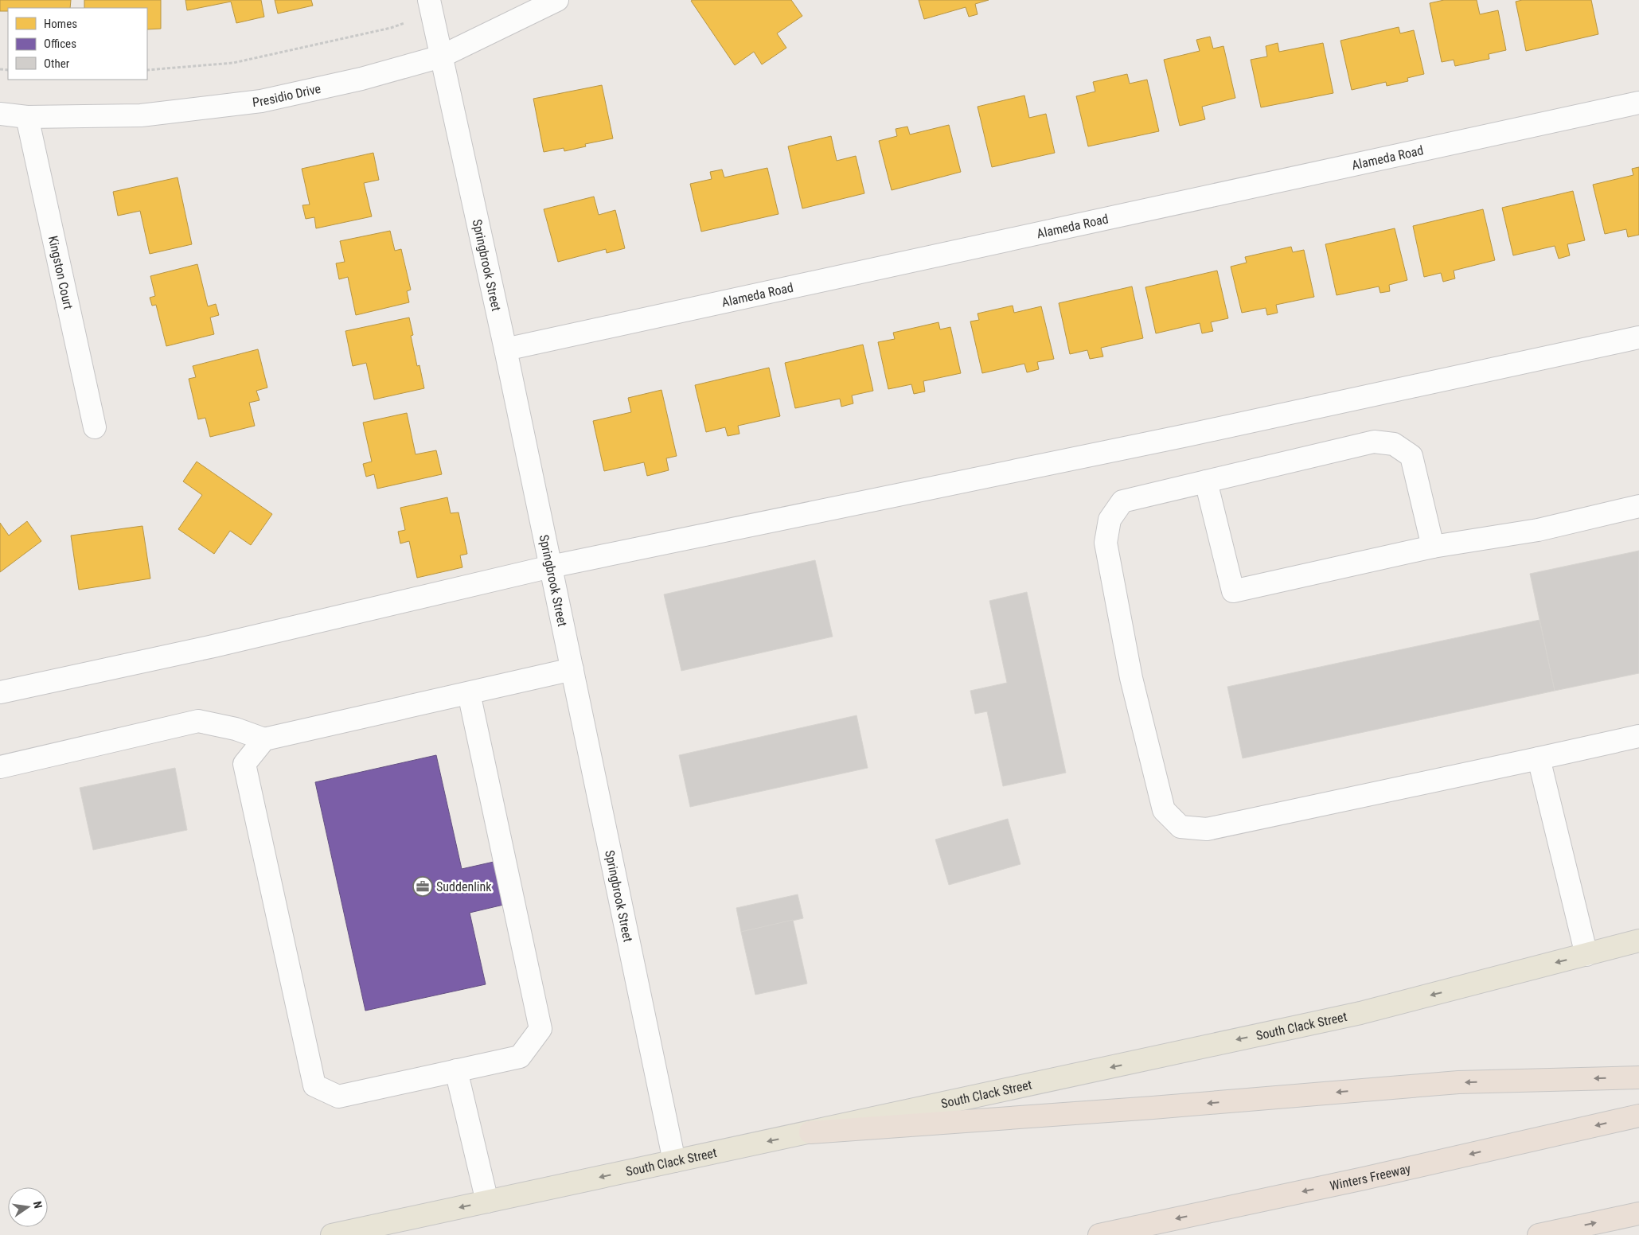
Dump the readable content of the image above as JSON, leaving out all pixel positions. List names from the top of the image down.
{
  "streets": {
    "highway": ["Winters Freeway"],
    "main road": ["South Clack Street"],
    "street": [
      "Presidio Drive",
      "Alameda Road",
      "Springbrook Street",
      "Kingston Court"
    ]
  },
  "crossings": [
    ["Presidio Drive", "Springbrook Street"],
    ["Presidio Drive", "Kingston Court"],
    ["Alameda Road", "Springbrook Street"],
    ["Springbrook Street", "South Clack Street"]
  ],
  "one_way": ["South Clack Street"],
  "places": {
    "office": ["Suddenlink"]
  },
  "legend": ["Homes", "Offices", "Other"],
  "north": "right"
}
